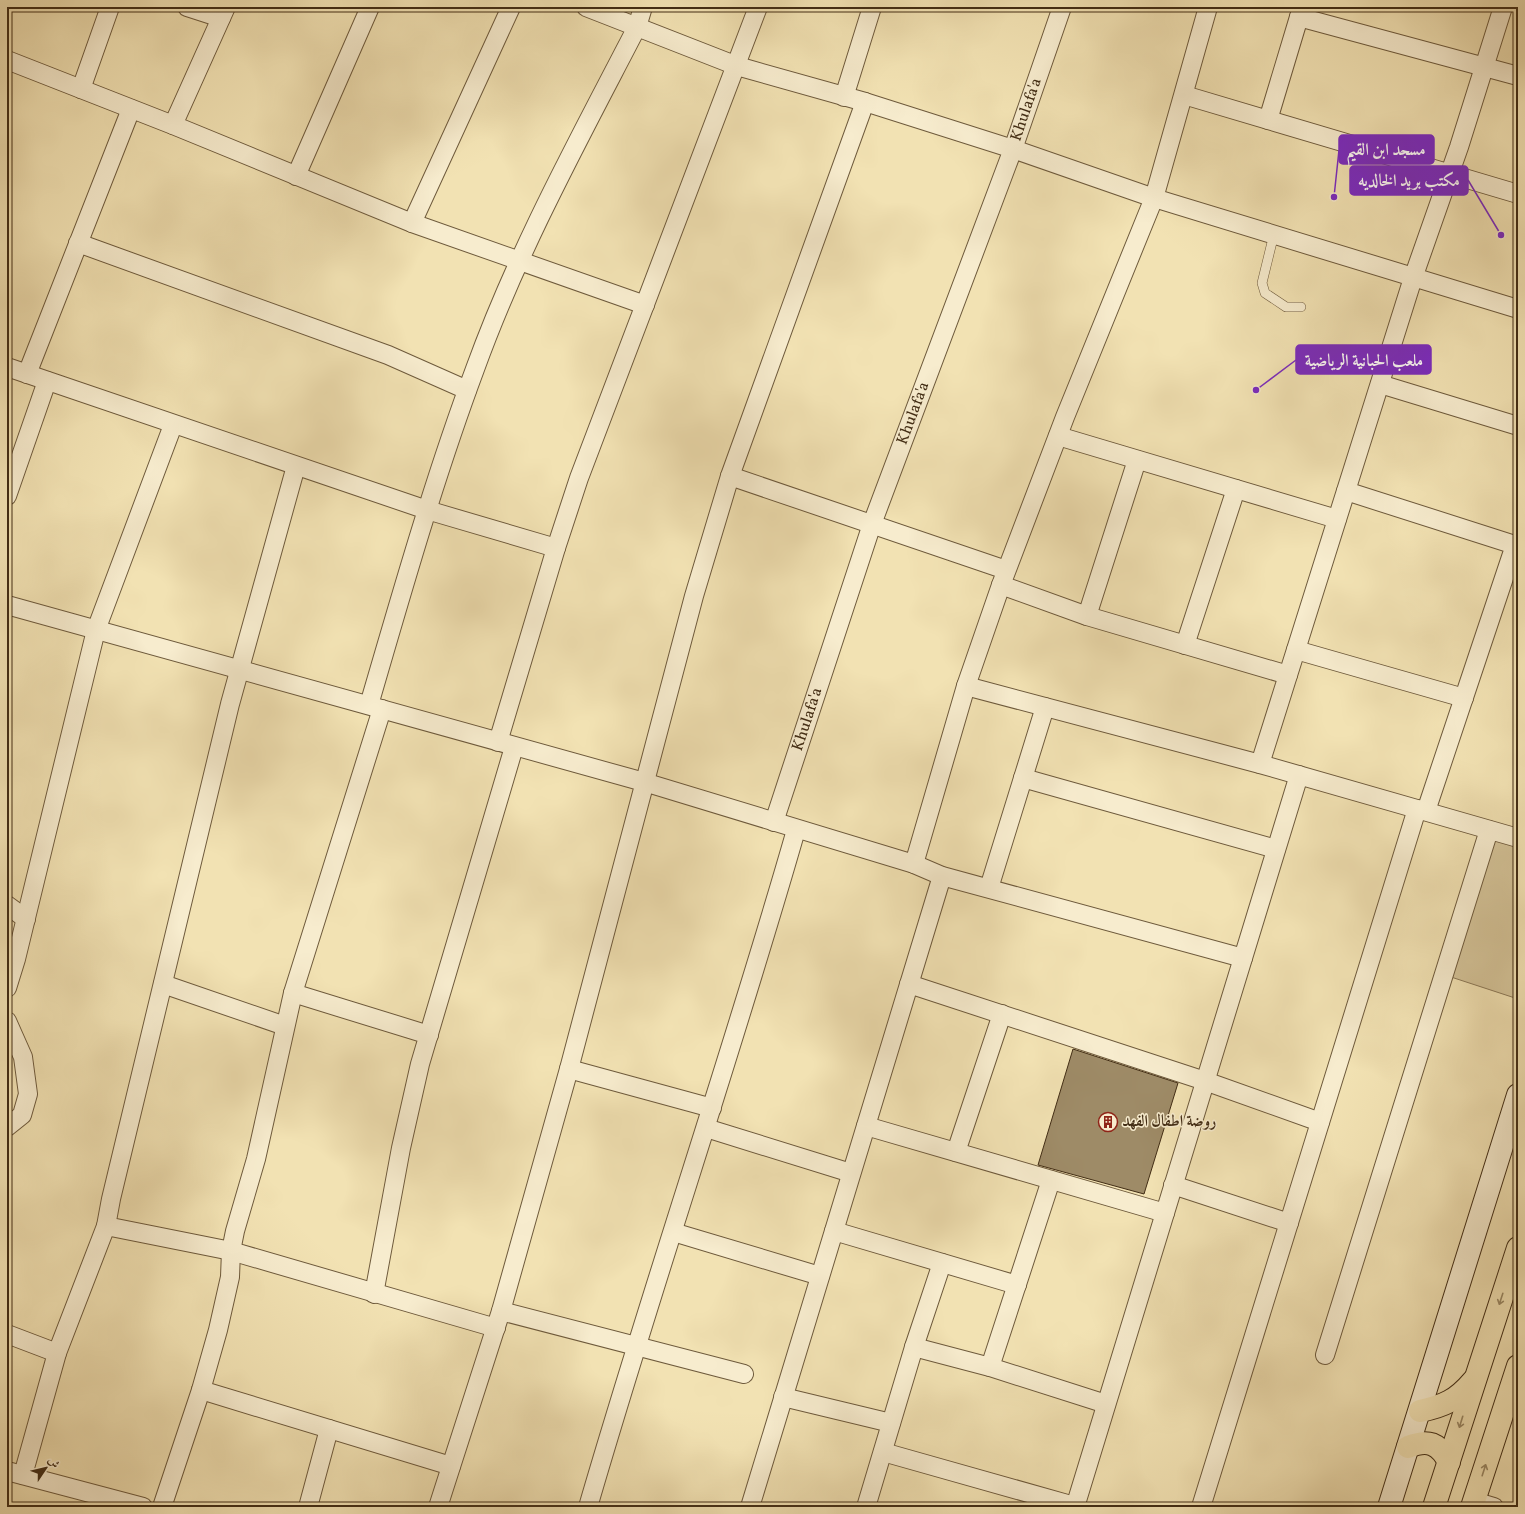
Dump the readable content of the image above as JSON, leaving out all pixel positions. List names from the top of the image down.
{
  "streets": {
    "street": ["Khulafa'a"]
  },
  "places": {
    "other": ["مسجد ابن القيم", "مكتب بريد الخالديه", "ملعب الحبانية الرياضية"],
    "building": ["روضة اطفال الفهد"]
  },
  "north": "top right"
}
